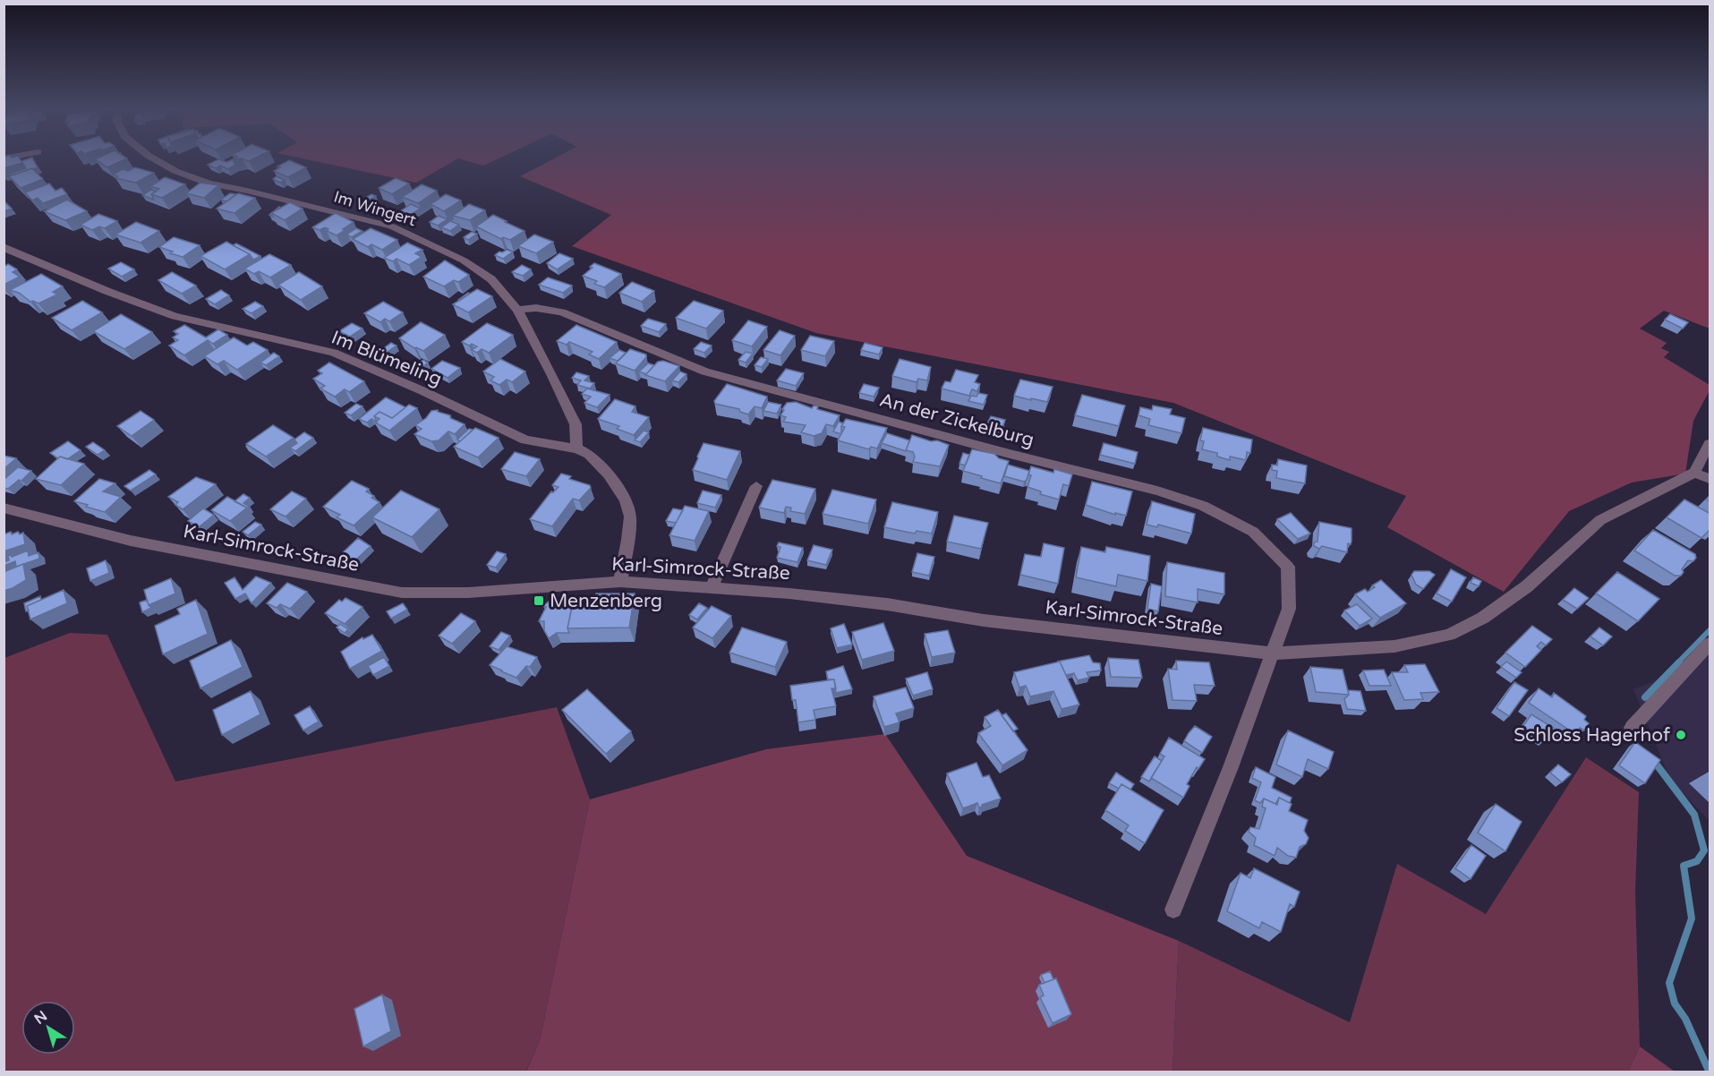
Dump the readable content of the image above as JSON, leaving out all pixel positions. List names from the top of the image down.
{
  "streets": {
    "street": [
      "Im Wingert",
      "Im Blümeling",
      "An der Zickelburg",
      "Karl-Simrock-Straße"
    ]
  },
  "crossings": [
    ["Im Wingert", "Im Blümeling"],
    ["Im Wingert", "An der Zickelburg"],
    ["Im Blümeling", "Karl-Simrock-Straße"],
    ["An der Zickelburg", "Karl-Simrock-Straße"]
  ],
  "places": {
    "transit": ["Menzenberg"],
    "other": ["Schloss Hagerhof"]
  },
  "north": "top left"
}
